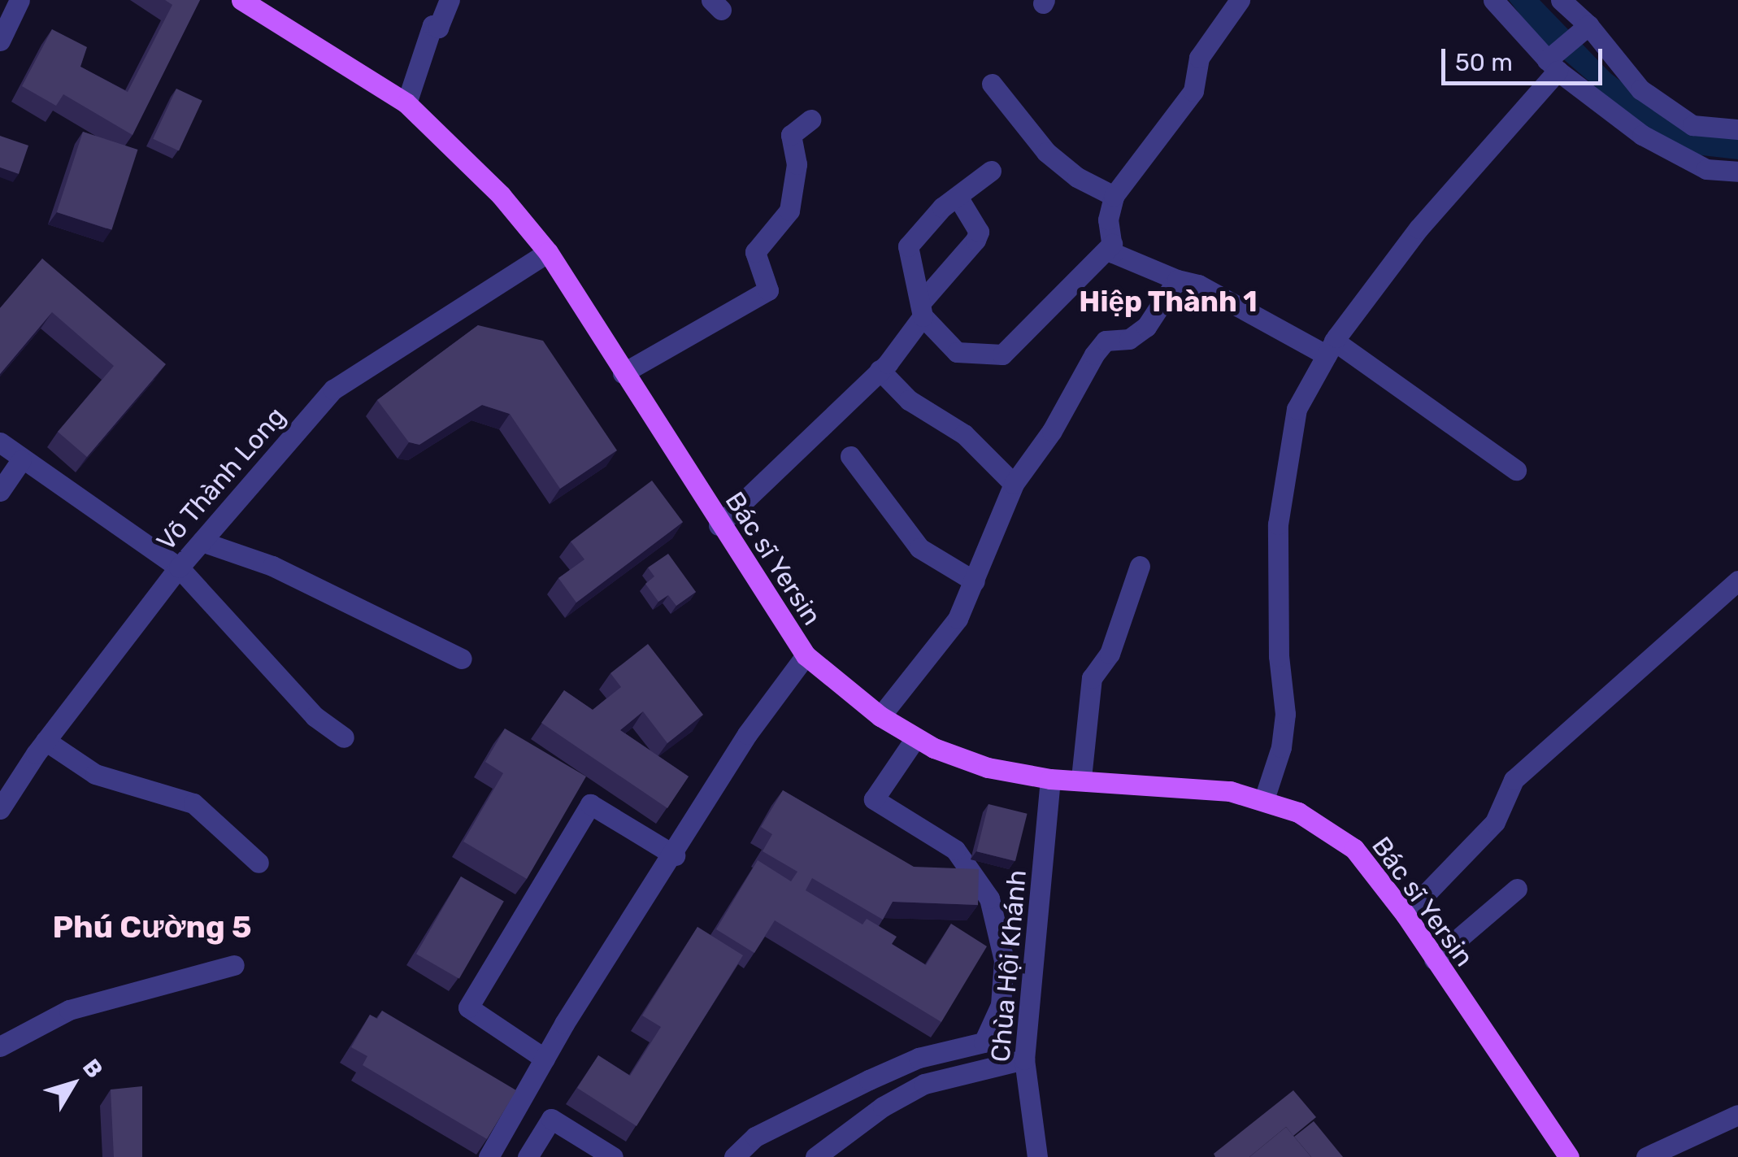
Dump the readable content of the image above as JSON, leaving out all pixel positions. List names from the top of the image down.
{
  "streets": {
    "main road": ["Bác sĩ Yersin"],
    "street": ["Võ Thành Long", "Chùa Hội Khánh"]
  },
  "crossings": [
    ["Võ Thành Long", "Bác sĩ Yersin"],
    ["Bác sĩ Yersin", "Chùa Hội Khánh"]
  ],
  "districts": ["Hiệp Thành 1", "Phú Cường 5"],
  "scale_bar": "50 m",
  "north": "top right"
}
